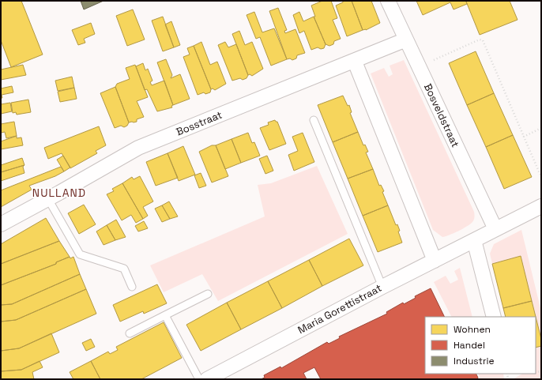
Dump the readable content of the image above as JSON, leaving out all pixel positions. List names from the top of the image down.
{
  "streets": {
    "street": ["Bosveldstraat", "Bosstraat", "Maria Gorettistraat"]
  },
  "crossings": [
    ["Bosveldstraat", "Bosstraat"],
    ["Bosveldstraat", "Maria Gorettistraat"]
  ],
  "districts": ["NULLAND"],
  "legend": ["Wohnen", "Handel", "Industrie"]
}
